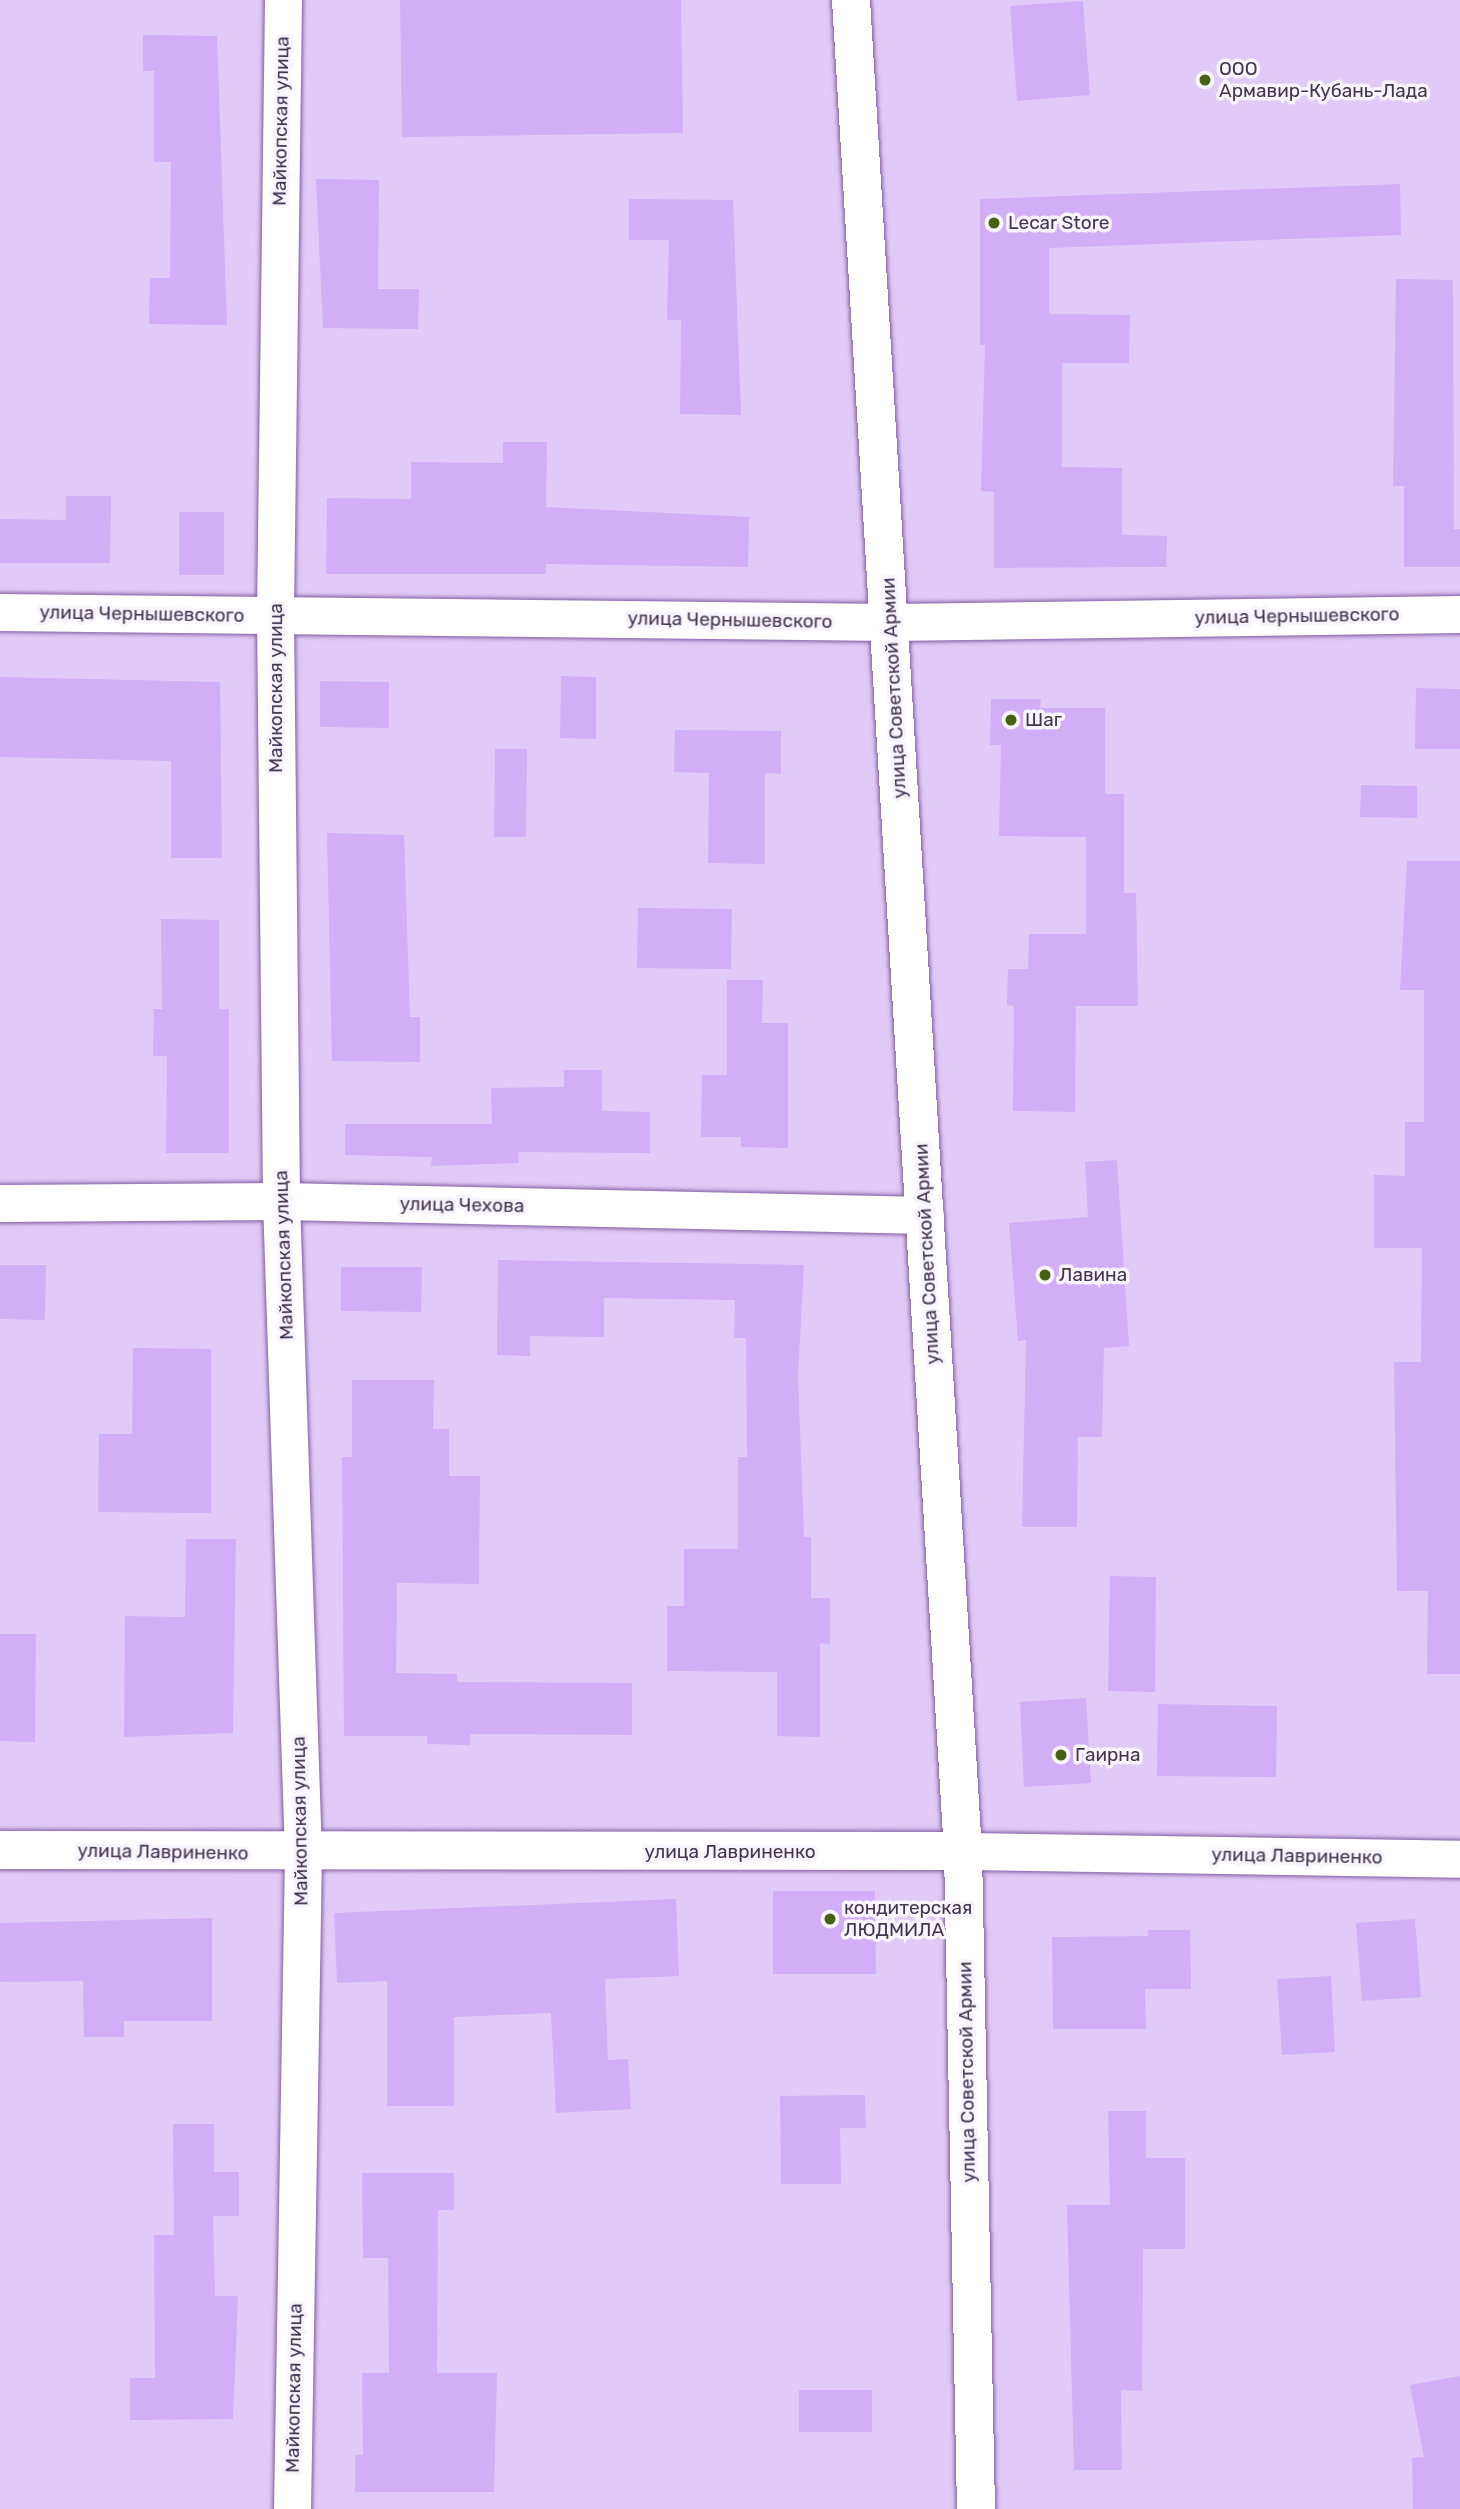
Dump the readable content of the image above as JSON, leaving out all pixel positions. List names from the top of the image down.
{
  "streets": {
    "main road": ["улица Советской Армии", "улица Лавриненко"],
    "street": ["Майкопская улица", "улица Чернышевского", "улица Чехова"]
  },
  "crossings": [
    ["Майкопская улица", "улица Чернышевского"],
    ["Майкопская улица", "улица Чехова"],
    ["Майкопская улица", "улица Лавриненко"],
    ["улица Чернышевского", "улица Советской Армии"],
    ["улица Советской Армии", "улица Чехова"],
    ["улица Советской Армии", "улица Лавриненко"]
  ],
  "places": [
    "ООО Армавир-Кубань-Лада",
    "Lecar Store",
    "Шаг",
    "Лавина",
    "Гаирна",
    "кондитерская ЛЮДМИЛА"
  ]
}
